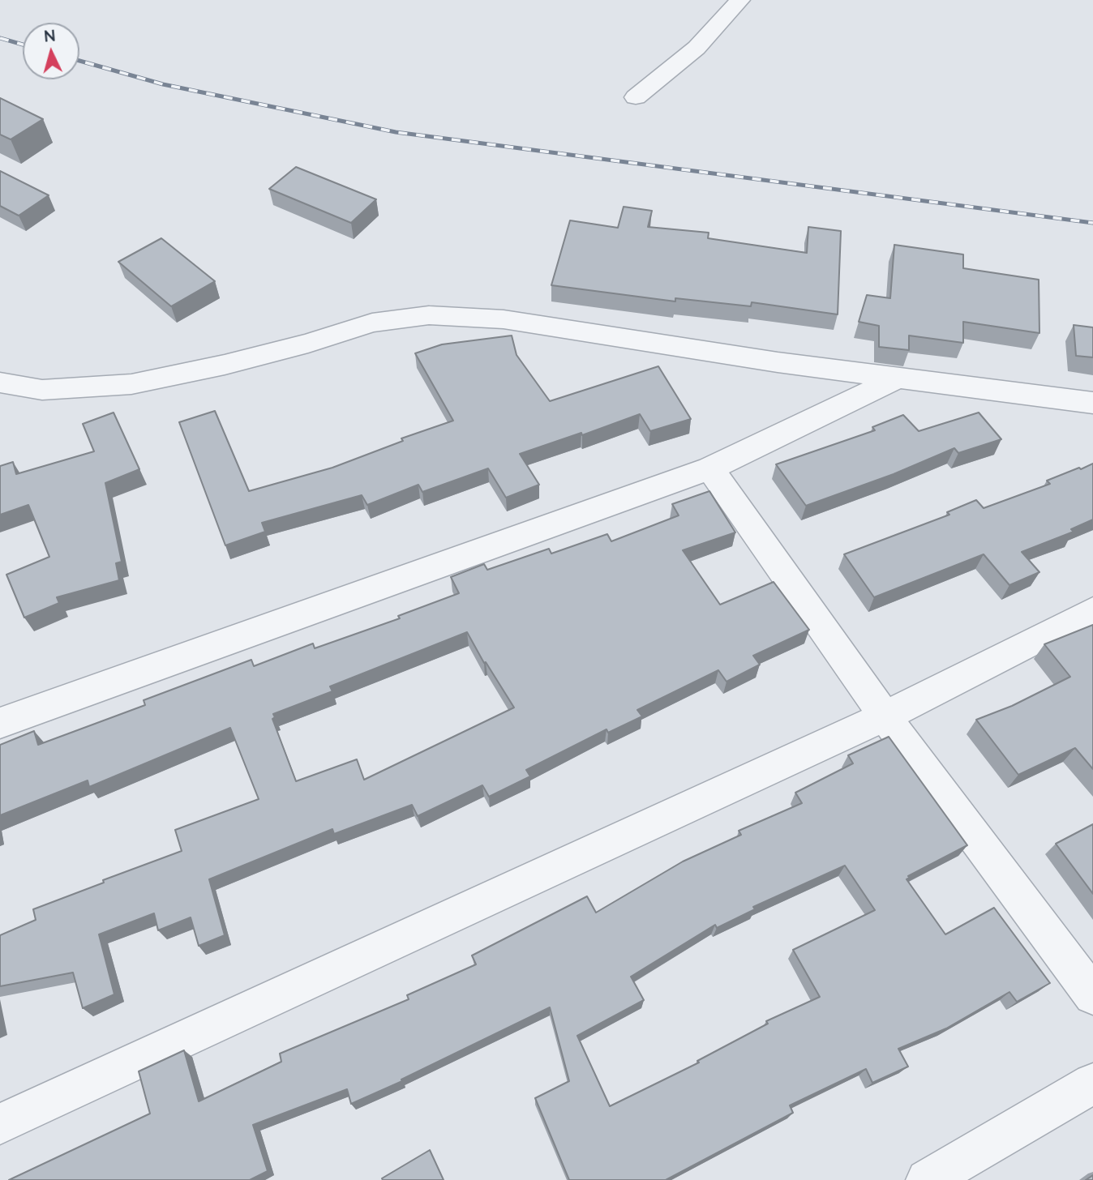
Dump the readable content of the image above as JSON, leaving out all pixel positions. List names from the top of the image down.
{
  "north": "top"
}
